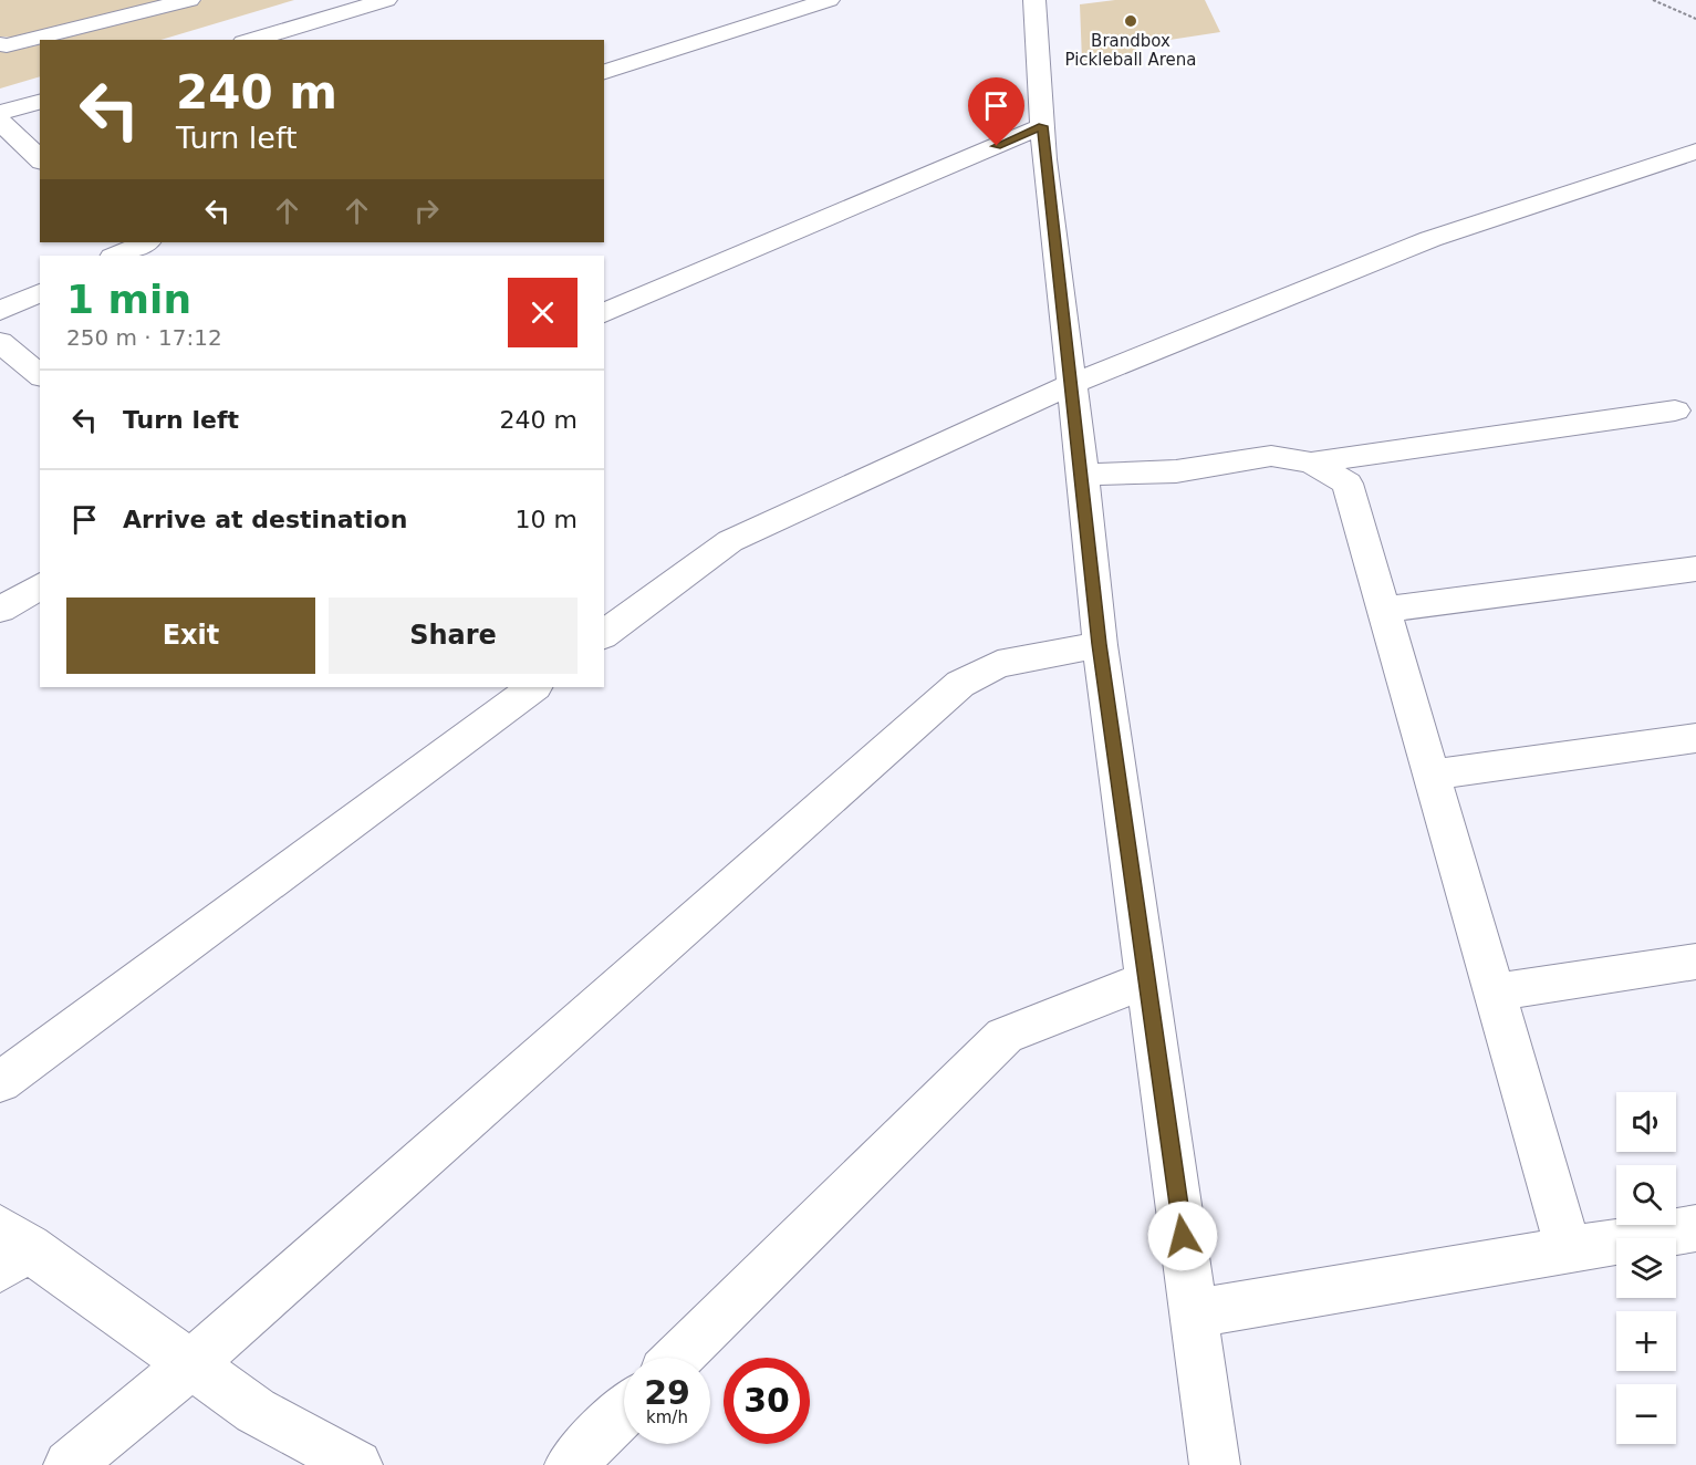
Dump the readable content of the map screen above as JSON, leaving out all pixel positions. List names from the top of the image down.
{
  "places": ["Brandbox Pickleball Arena"],
  "page": {
    "turn": ["240 m", "Turn left"],
    "heading": ["1 min", "250 m · 17:12"],
    "list": [
      {
        "name": "Turn left",
        "value": "240 m"
      },
      {
        "name": "Arrive at destination",
        "value": "10 m"
      }
    ],
    "buttons": ["Exit", "Share"],
    "map_buttons": ["+", "−"],
    "speed": "29 km/h",
    "limit": "30"
  }
}
